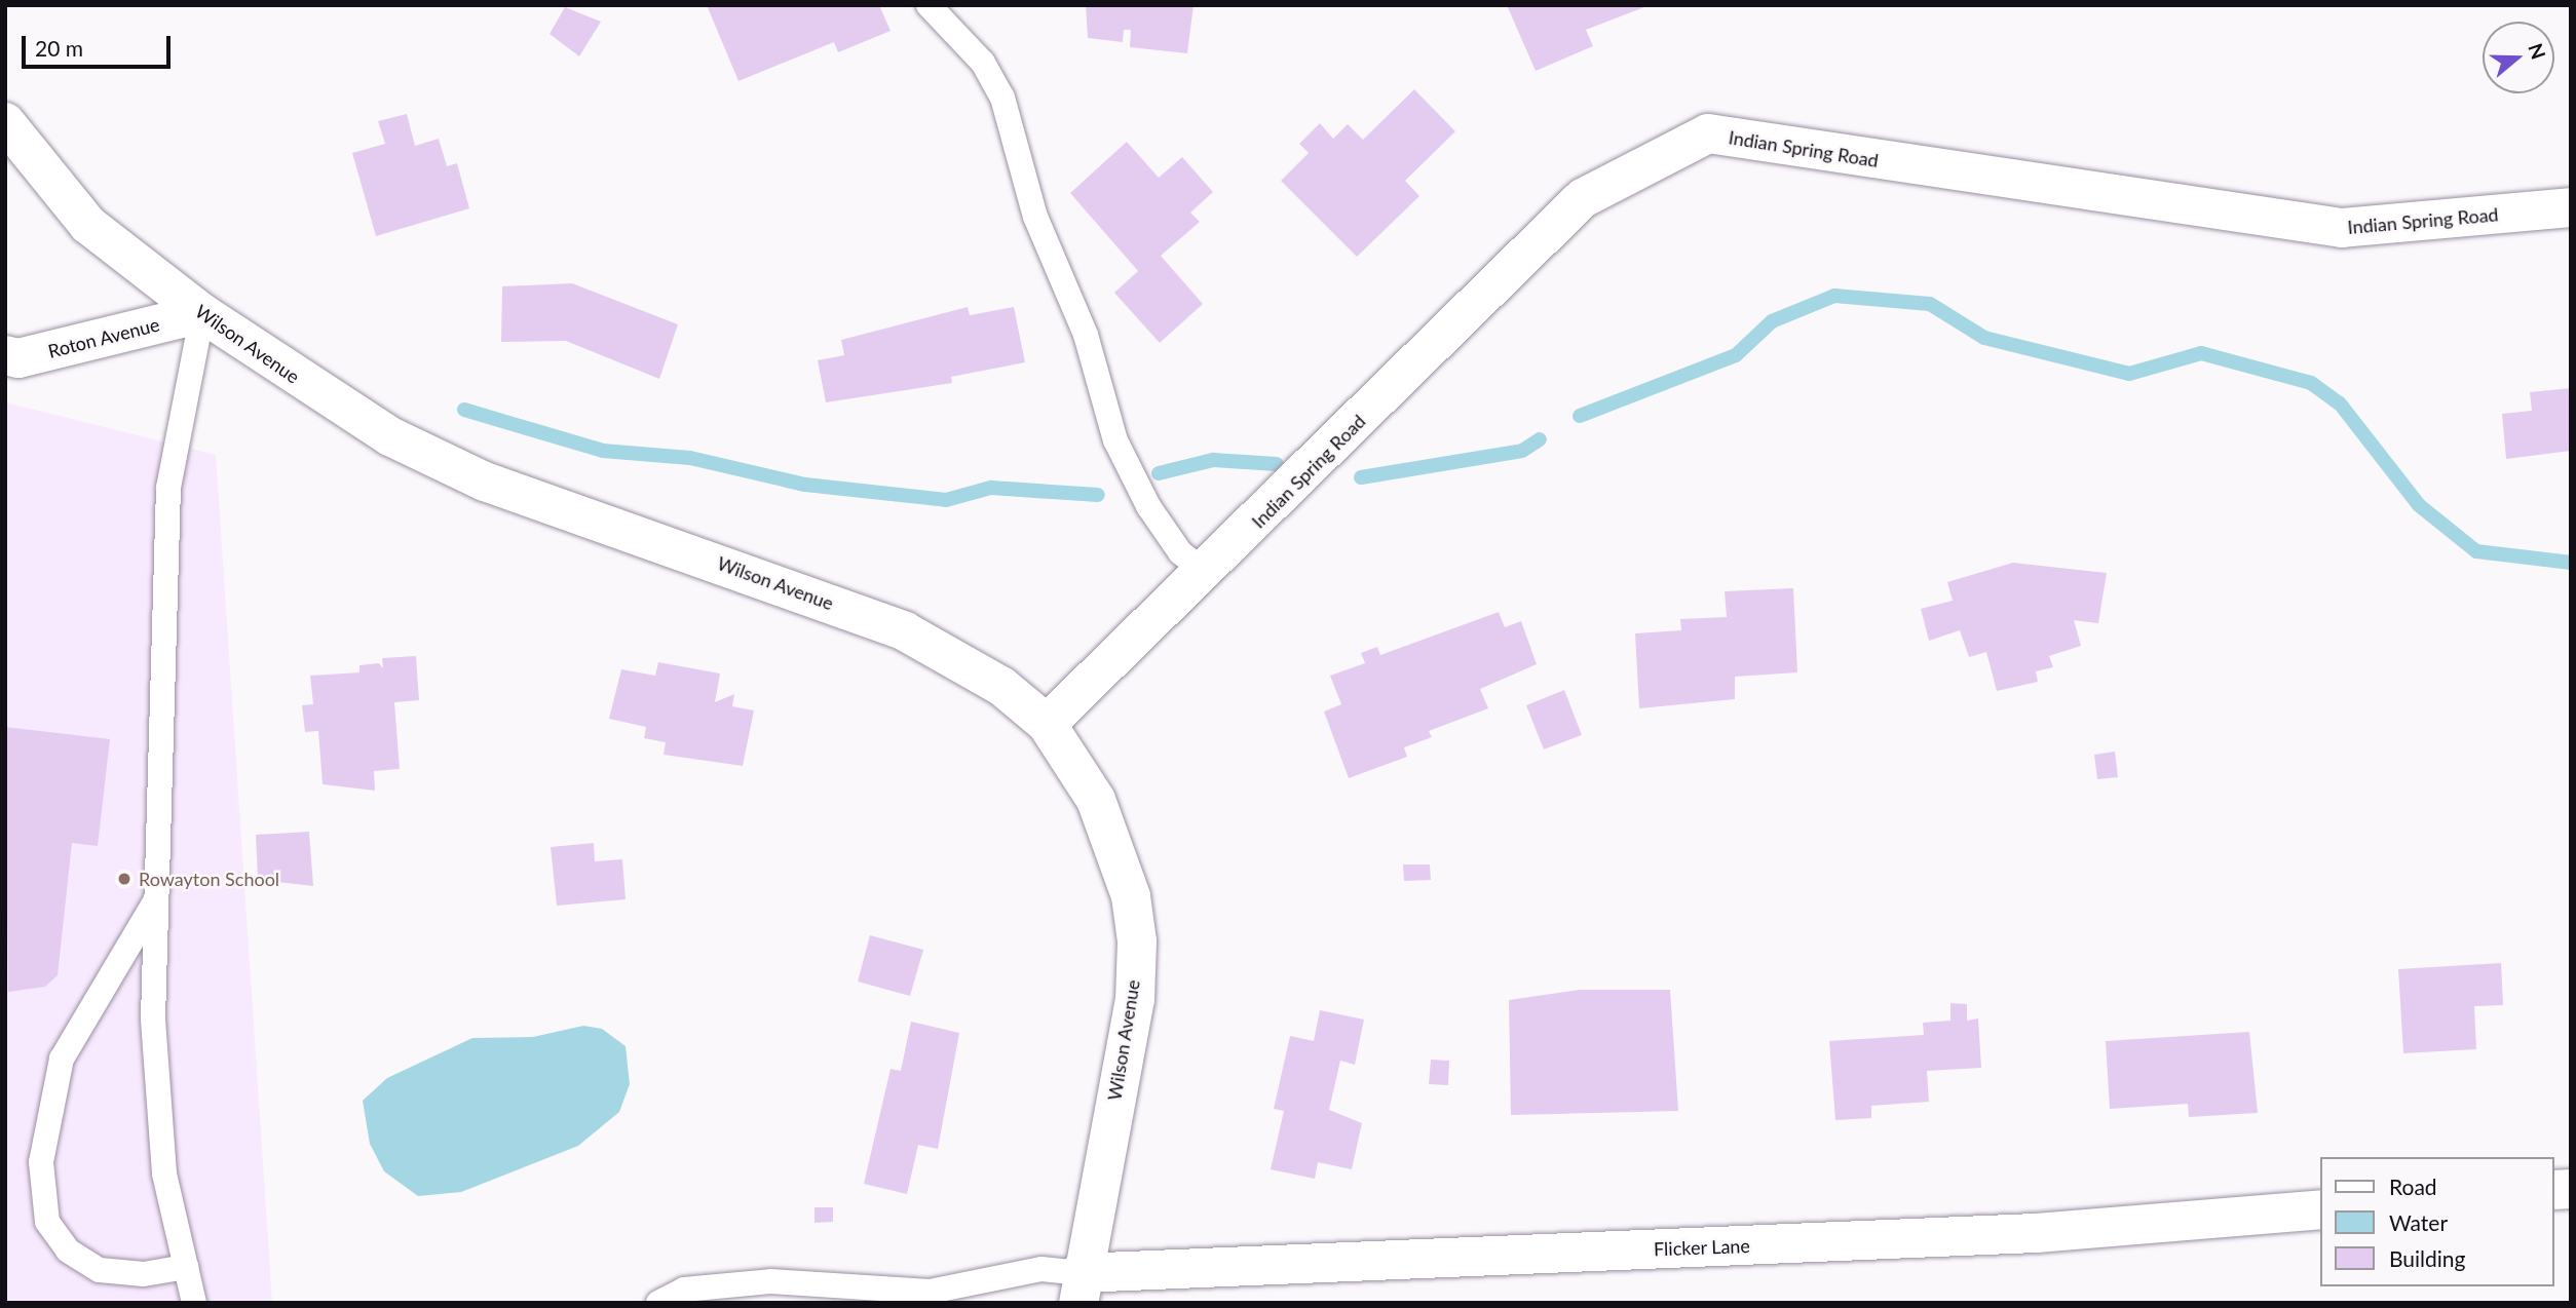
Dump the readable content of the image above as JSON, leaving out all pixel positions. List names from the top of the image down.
{
  "streets": {
    "street": [
      "Indian Spring Road",
      "Roton Avenue",
      "Wilson Avenue",
      "Flicker Lane"
    ]
  },
  "crossings": [
    ["Indian Spring Road", "Wilson Avenue"],
    ["Roton Avenue", "Wilson Avenue"],
    ["Wilson Avenue", "Flicker Lane"]
  ],
  "places": ["Rowayton School"],
  "legend": ["Road", "Water", "Building"],
  "scale_bar": "20 m",
  "north": "right"
}
